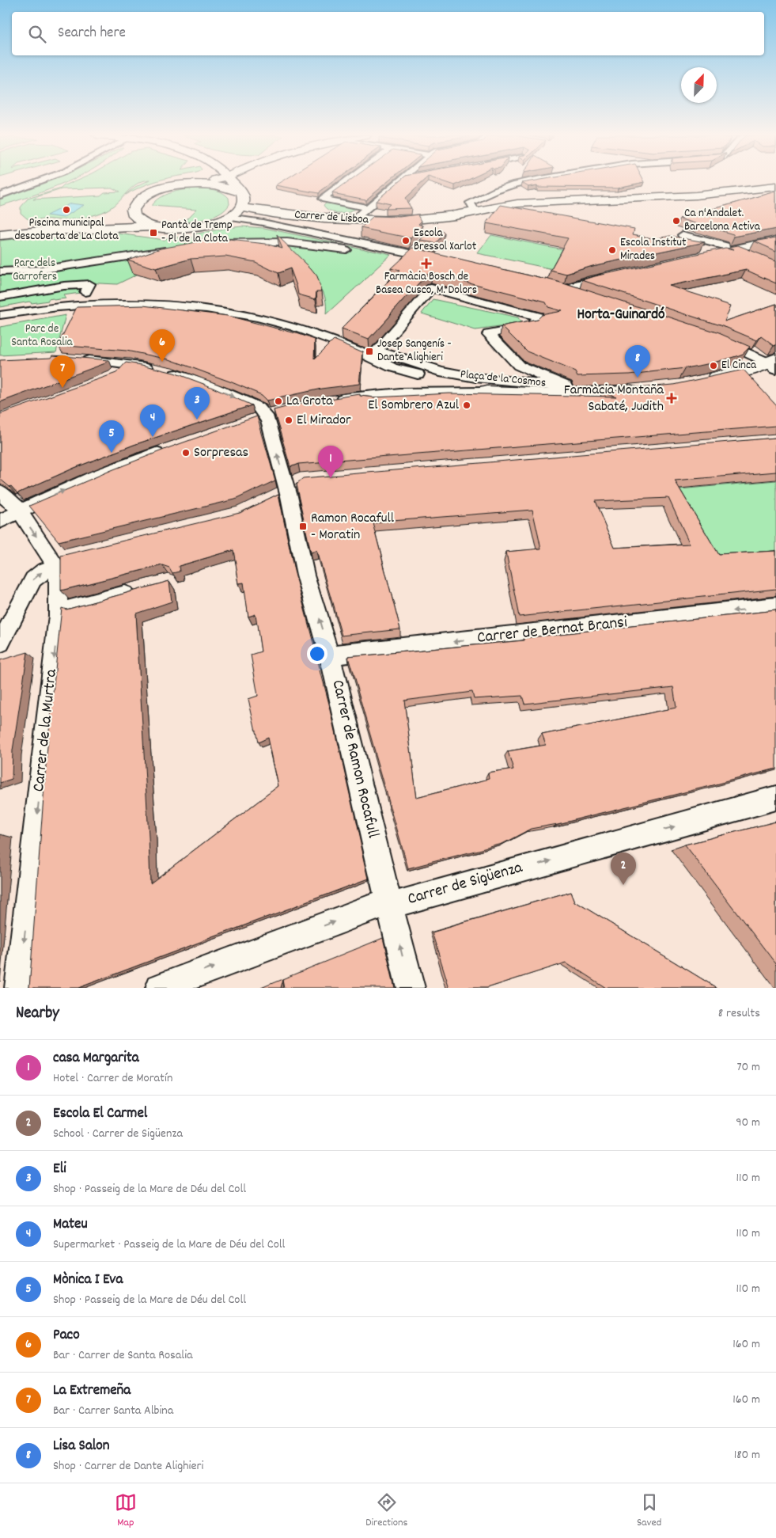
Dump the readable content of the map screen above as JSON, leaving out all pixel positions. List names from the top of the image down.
{
  "streets": {
    "street": [
      "Carrer de Lisboa",
      "Plaça de la Cosmos",
      "Carrer de Bernat Bransi",
      "Carrer de la Murtra",
      "Carrer de Ramon Rocafull",
      "Carrer de Sigüenza"
    ]
  },
  "crossings": [
    ["Carrer de Bernat Bransi", "Carrer de Ramon Rocafull"],
    ["Carrer de Ramon Rocafull", "Carrer de Sigüenza"]
  ],
  "one_way": [
    "Carrer de Bernat Bransi",
    "Carrer de la Murtra",
    "Carrer de Ramon Rocafull",
    "Carrer de Sigüenza"
  ],
  "districts": ["Horta-Guinardó"],
  "parks": ["Parc dels Garrofers", "Parc de Santa Rosalia"],
  "places": {
    "other": [
      "Piscina municipal descoberta de La Clota",
      "Ca n'Andalet. Barcelona Activa",
      "Escola Bressol Xarlot",
      "Escola Institut Mirades",
      "El Cinca",
      "La Grota",
      "El Sombrero Azul",
      "El Mirador",
      "Sorpresas"
    ],
    "transit": ["Pantà de Tremp - Pl de la Clota", "Josep Sangenís - Dante Alighieri", "Ramon Rocafull - Moratin"],
    "health": ["Farmàcia Bosch de Basea Cusco, M. Dolors", "Farmàcia Montaña Sabaté, Judith"]
  },
  "north": "top right",
  "page": {
    "search": "Search here",
    "pins": [
      "6",
      "8",
      "7",
      "3",
      "4",
      "5",
      "1",
      "2"
    ],
    "heading": ["Nearby", "8 results"],
    "list": [
      {
        "mark": "1",
        "name": "casa Margarita",
        "note": "Hotel · Carrer de Moratín",
        "value": "70 m"
      },
      {
        "mark": "2",
        "name": "Escola El Carmel",
        "note": "School · Carrer de Sigüenza",
        "value": "90 m"
      },
      {
        "mark": "3",
        "name": "Eli",
        "note": "Shop · Passeig de la Mare de Déu del Coll",
        "value": "110 m"
      },
      {
        "mark": "4",
        "name": "Mateu",
        "note": "Supermarket · Passeig de la Mare de Déu del Coll",
        "value": "110 m"
      },
      {
        "mark": "5",
        "name": "Mònica I Eva",
        "note": "Shop · Passeig de la Mare de Déu del Coll",
        "value": "110 m"
      },
      {
        "mark": "6",
        "name": "Paco",
        "note": "Bar · Carrer de Santa Rosalia",
        "value": "160 m"
      },
      {
        "mark": "7",
        "name": "La Extremeña",
        "note": "Bar · Carrer Santa Albina",
        "value": "160 m"
      },
      {
        "mark": "8",
        "name": "Lisa Salon",
        "note": "Shop · Carrer de Dante Alighieri",
        "value": "180 m"
      }
    ],
    "nav": ["Map", "Directions", "Saved"]
  }
}
